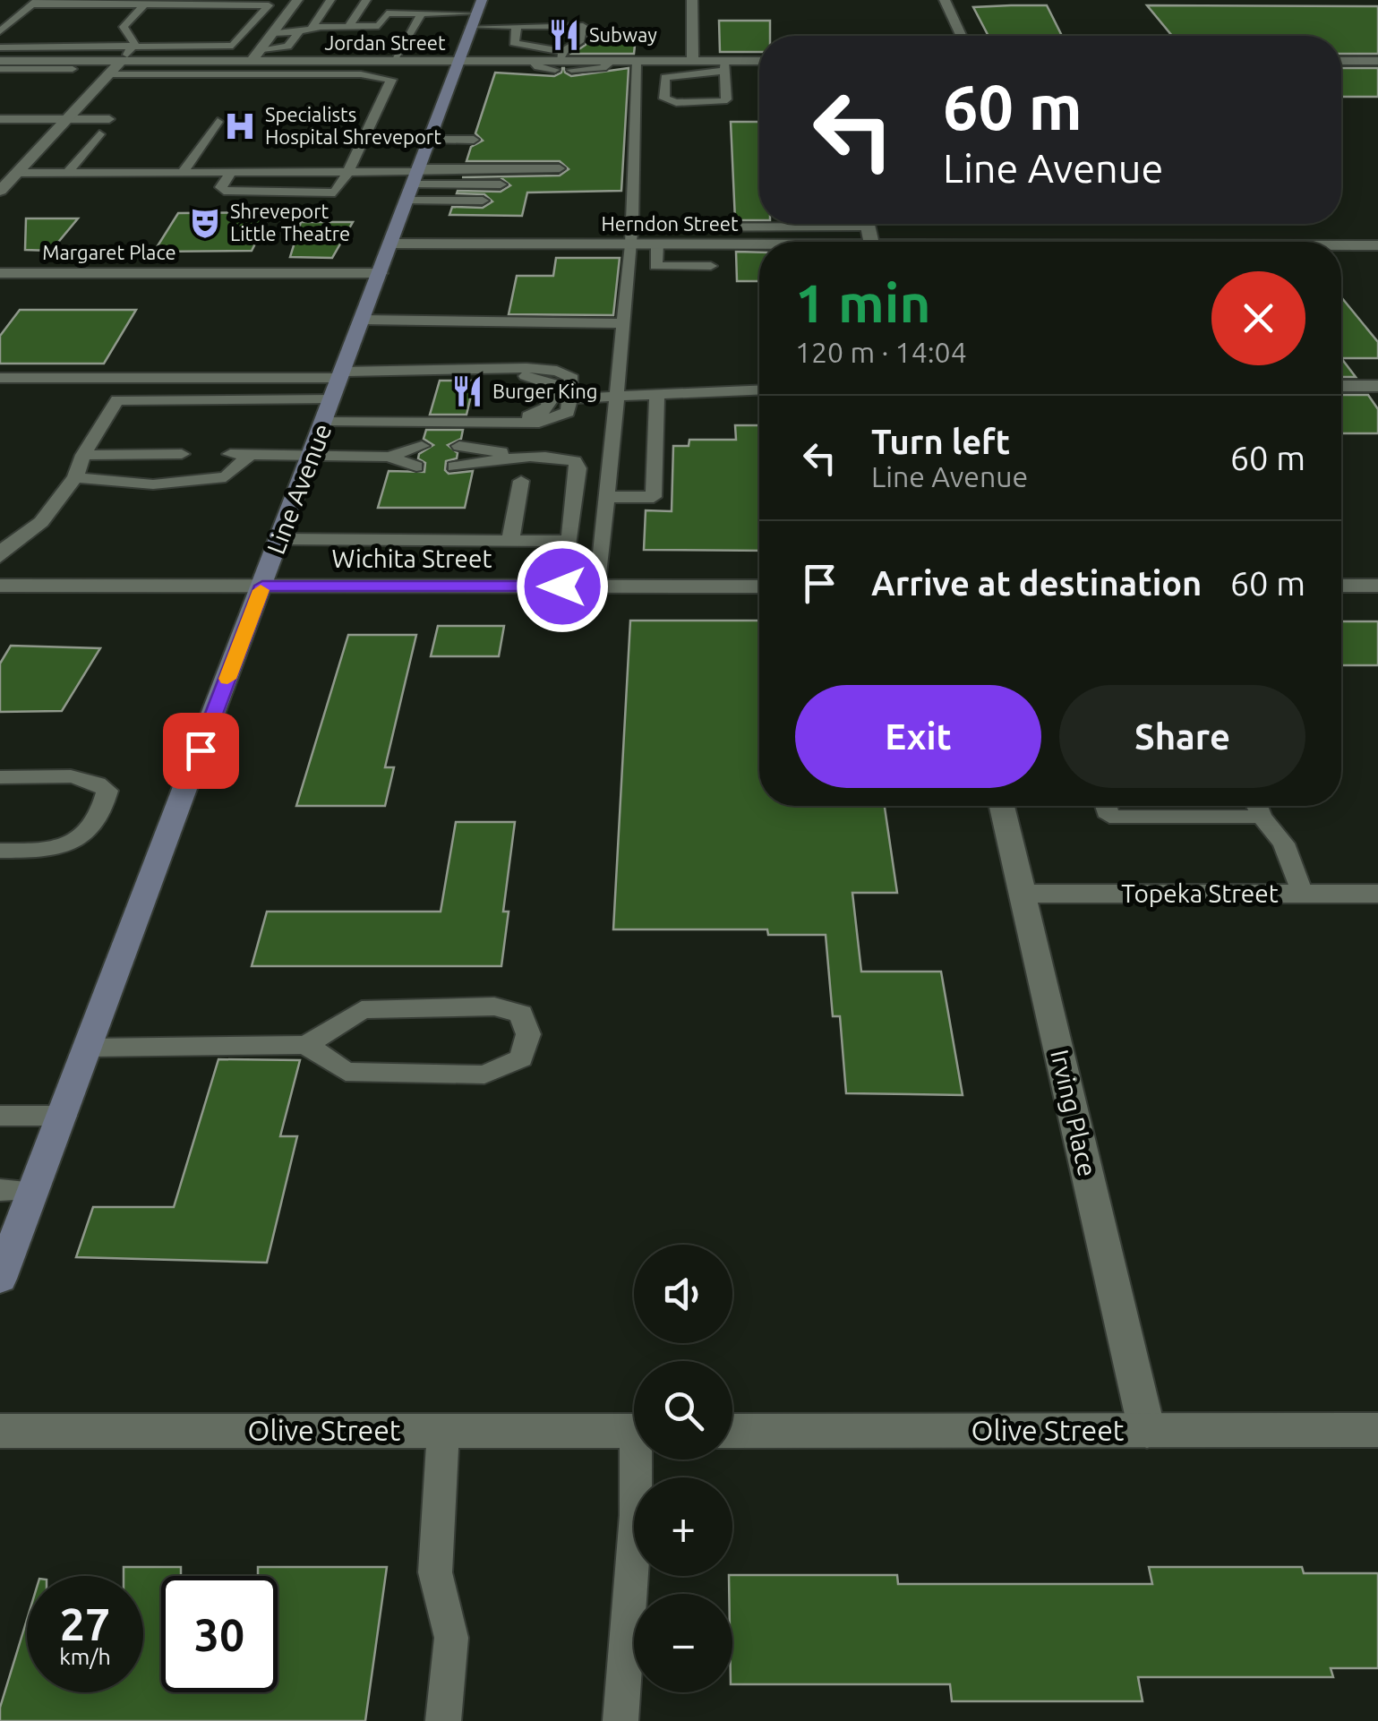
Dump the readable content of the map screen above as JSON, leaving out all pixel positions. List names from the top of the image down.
{
  "streets": {
    "main road": ["Line Avenue"],
    "street": [
      "Jordan Street",
      "Herndon Street",
      "Margaret Place",
      "Wichita Street",
      "Topeka Street",
      "Irving Place",
      "Olive Street"
    ]
  },
  "crossings": [
    ["Jordan Street", "Line Avenue"],
    ["Herndon Street", "Line Avenue"],
    ["Margaret Place", "Line Avenue"],
    ["Line Avenue", "Wichita Street"],
    ["Topeka Street", "Irving Place"],
    ["Irving Place", "Olive Street"]
  ],
  "places": {
    "restaurant": ["Subway", "Burger King"],
    "hospital": ["Specialists Hospital Shreveport"],
    "theatre": ["Shreveport Little Theatre"]
  },
  "page": {
    "turn": ["60 m", "Line Avenue"],
    "heading": ["1 min", "120 m · 14:04"],
    "list": [
      {
        "name": "Turn left",
        "note": "Line Avenue",
        "value": "60 m"
      },
      {
        "name": "Arrive at destination",
        "value": "60 m"
      }
    ],
    "buttons": ["Exit", "Share"],
    "map_buttons": ["+", "−"],
    "speed": "27 km/h",
    "limit": "30"
  }
}
